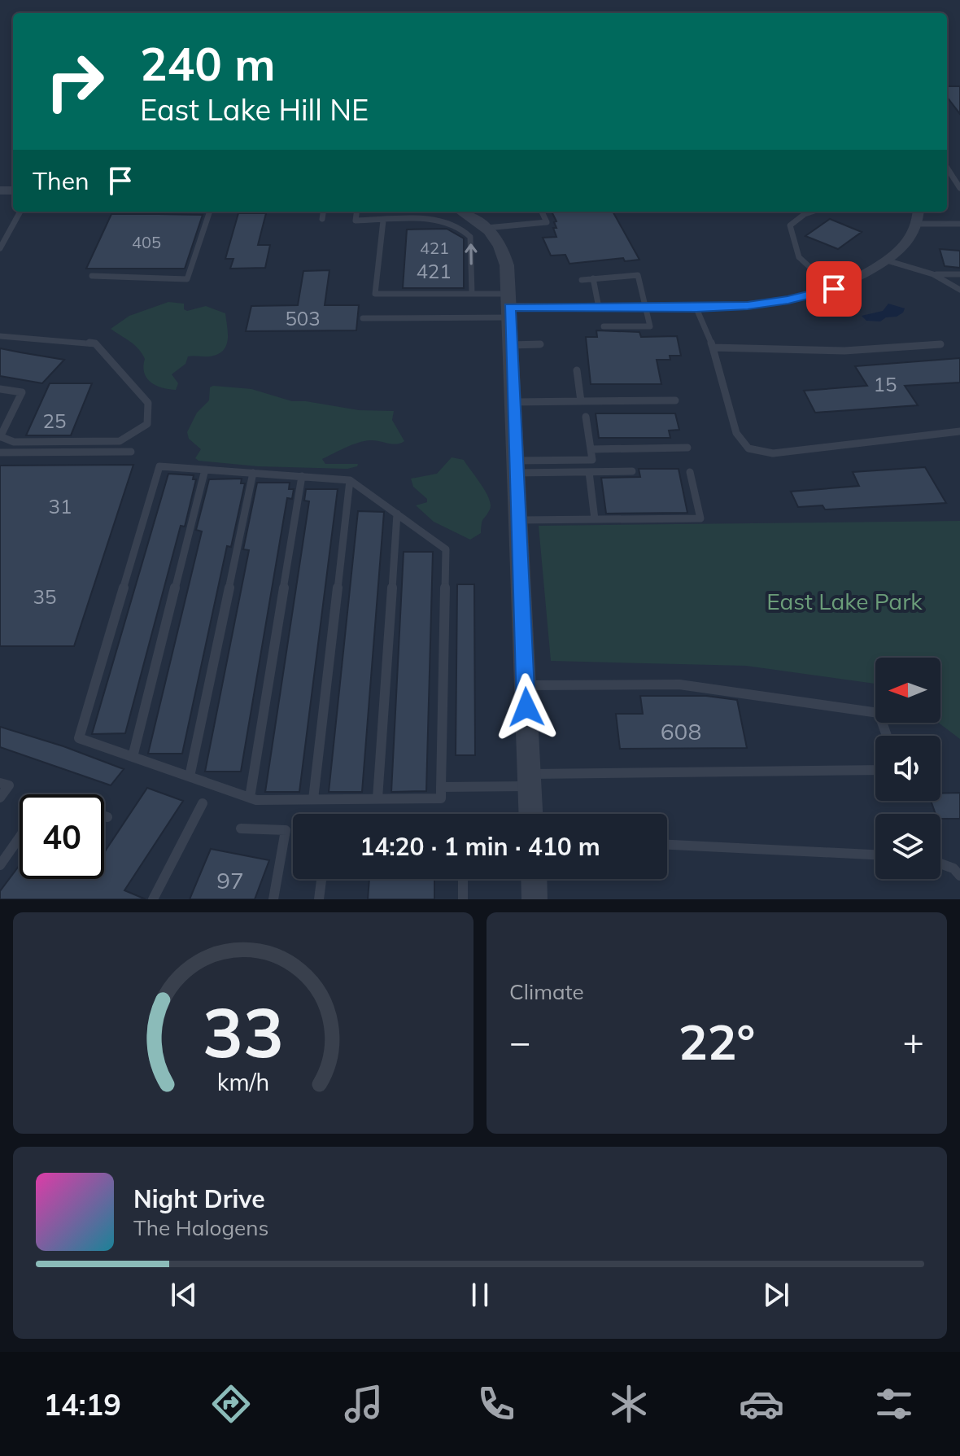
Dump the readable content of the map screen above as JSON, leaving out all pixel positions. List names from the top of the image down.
{
  "parks": ["East Lake Park"],
  "house_numbers": [
    "405",
    "421",
    "421",
    "503",
    "15",
    "25",
    "31",
    "35",
    "608",
    "97"
  ],
  "north": "left",
  "page": {
    "turn": ["240 m", "East Lake Hill NE"],
    "then": "Then",
    "limit": "40",
    "trip": "14:20 · 1 min · 410 m",
    "tile": "Climate",
    "heat": ["−", "22°", "+"],
    "song": ["Night Drive", "The Halogens"],
    "tabs": "14:19",
    "gauge": ["33", "km/h"]
  }
}
